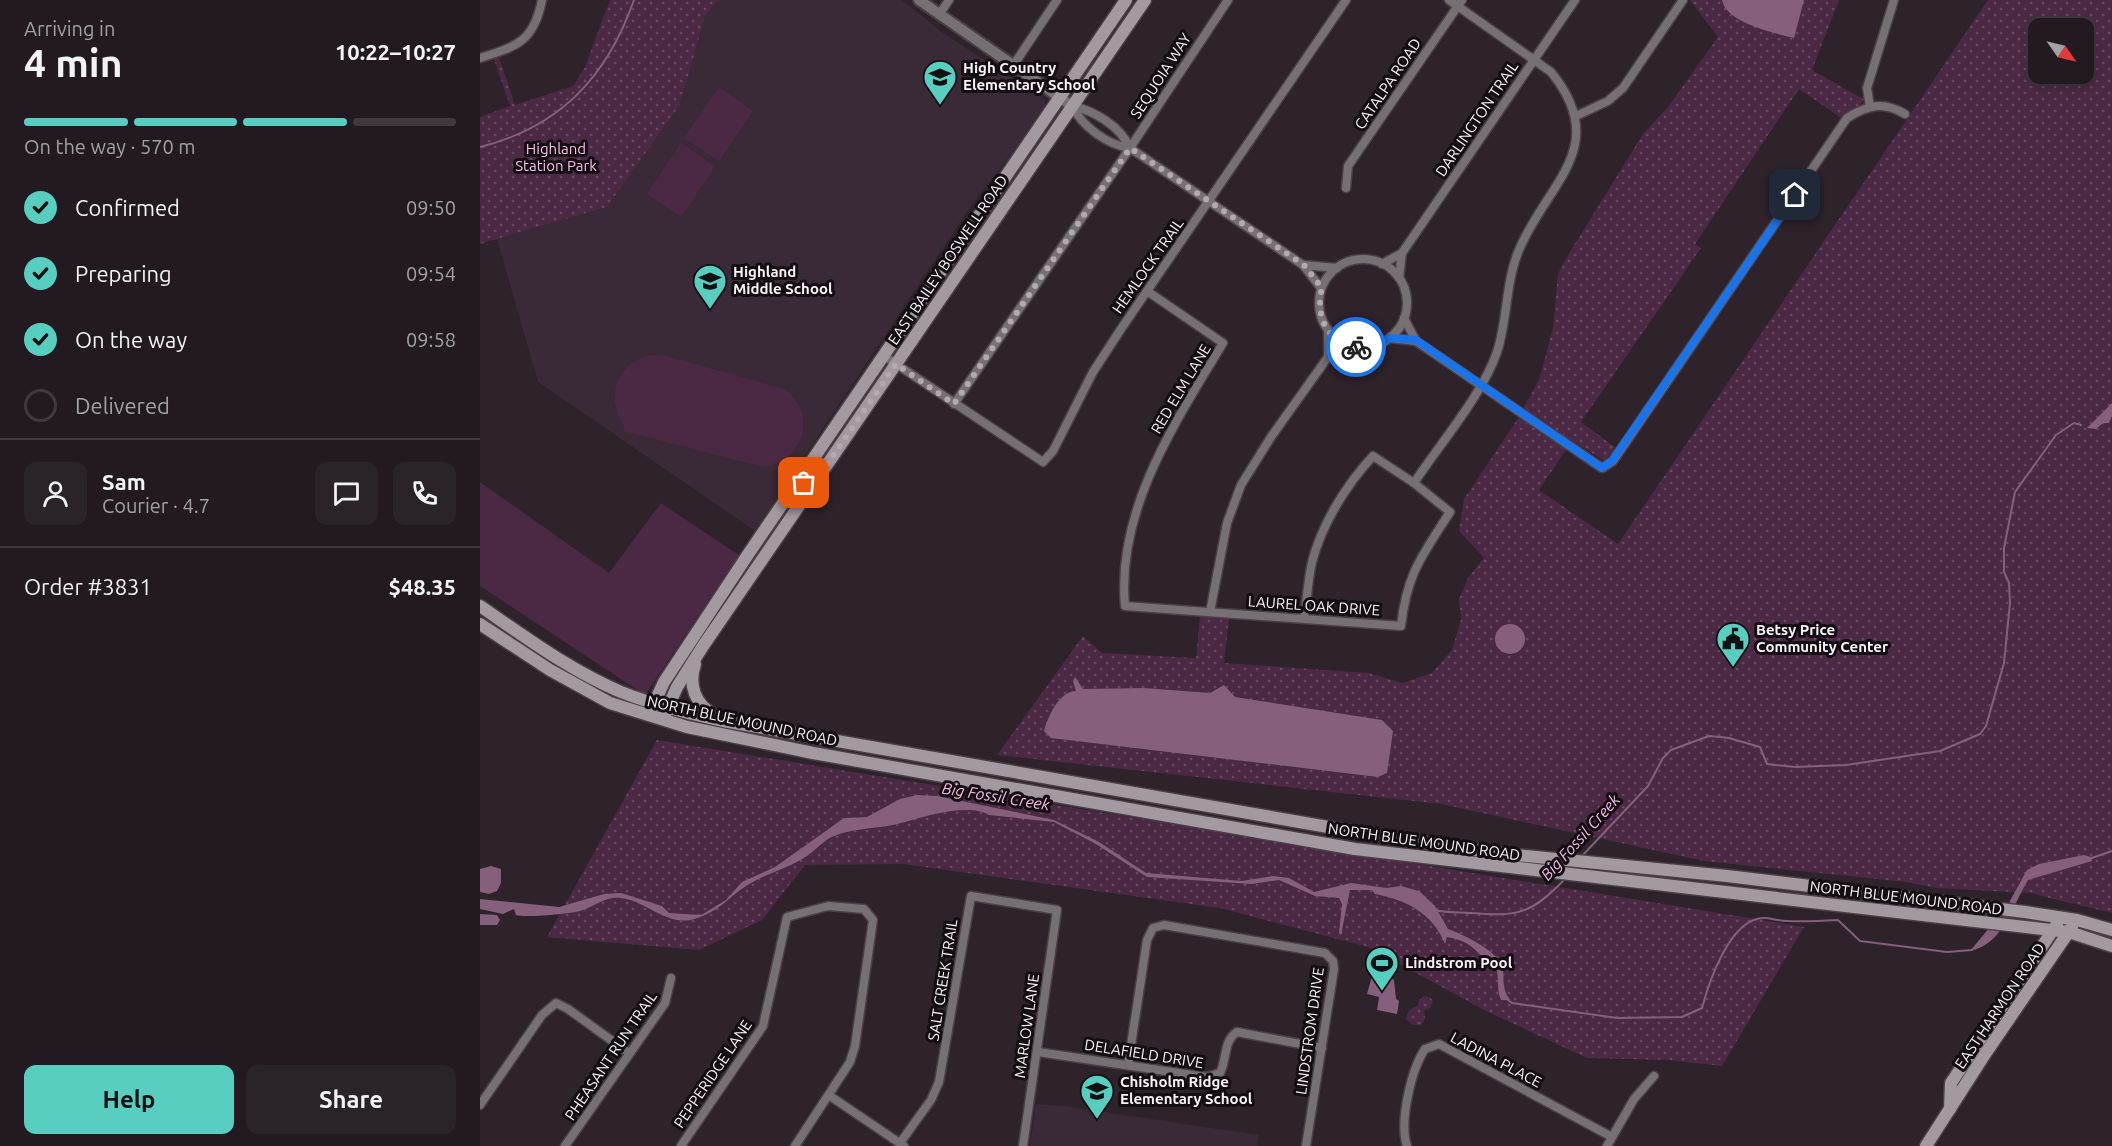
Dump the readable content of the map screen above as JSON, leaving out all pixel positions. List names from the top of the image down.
{
  "streets": {
    "main road": ["EAST BAILEY BOSWELL ROAD", "NORTH BLUE MOUND ROAD", "EAST HARMON ROAD"],
    "street": [
      "SEQUOIA WAY",
      "CATALPA ROAD",
      "DARLINGTON TRAIL",
      "HEMLOCK TRAIL",
      "RED ELM LANE",
      "LAUREL OAK DRIVE",
      "SALT CREEK TRAIL",
      "MARLOW LANE",
      "LINDSTROM DRIVE",
      "DELAFIELD DRIVE",
      "PHEASANT RUN TRAIL",
      "LADINA PLACE",
      "PEPPERIDGE LANE"
    ]
  },
  "crossings": [
    ["SEQUOIA WAY", "HEMLOCK TRAIL"],
    ["EAST BAILEY BOSWELL ROAD", "NORTH BLUE MOUND ROAD"],
    ["HEMLOCK TRAIL", "RED ELM LANE"],
    ["RED ELM LANE", "LAUREL OAK DRIVE"],
    ["NORTH BLUE MOUND ROAD", "EAST HARMON ROAD"],
    ["SALT CREEK TRAIL", "MARLOW LANE"],
    ["MARLOW LANE", "DELAFIELD DRIVE"],
    ["LINDSTROM DRIVE", "DELAFIELD DRIVE"]
  ],
  "water": ["Big Fossil Creek"],
  "parks": ["Highland Station Park"],
  "places": {
    "school or university": ["High Country Elementary School", "Highland Middle School", "Chisholm Ridge Elementary School"],
    "public building": ["Betsy Price Community Center"],
    "sports": ["Lindstrom Pool"]
  },
  "north": "bottom right",
  "page": {
    "heading": ["4 min", "Arriving in", "10:22–10:27"],
    "panel": [
      "Sam",
      "Courier · 4.7",
      "Order #3831",
      "$48.35"
    ],
    "bar": "On the way · 570 m",
    "list": [
      ["Confirmed", "09:50"],
      ["Preparing", "09:54"],
      ["On the way", "09:58"],
      "Delivered"
    ],
    "buttons": ["Help", "Share"]
  }
}
